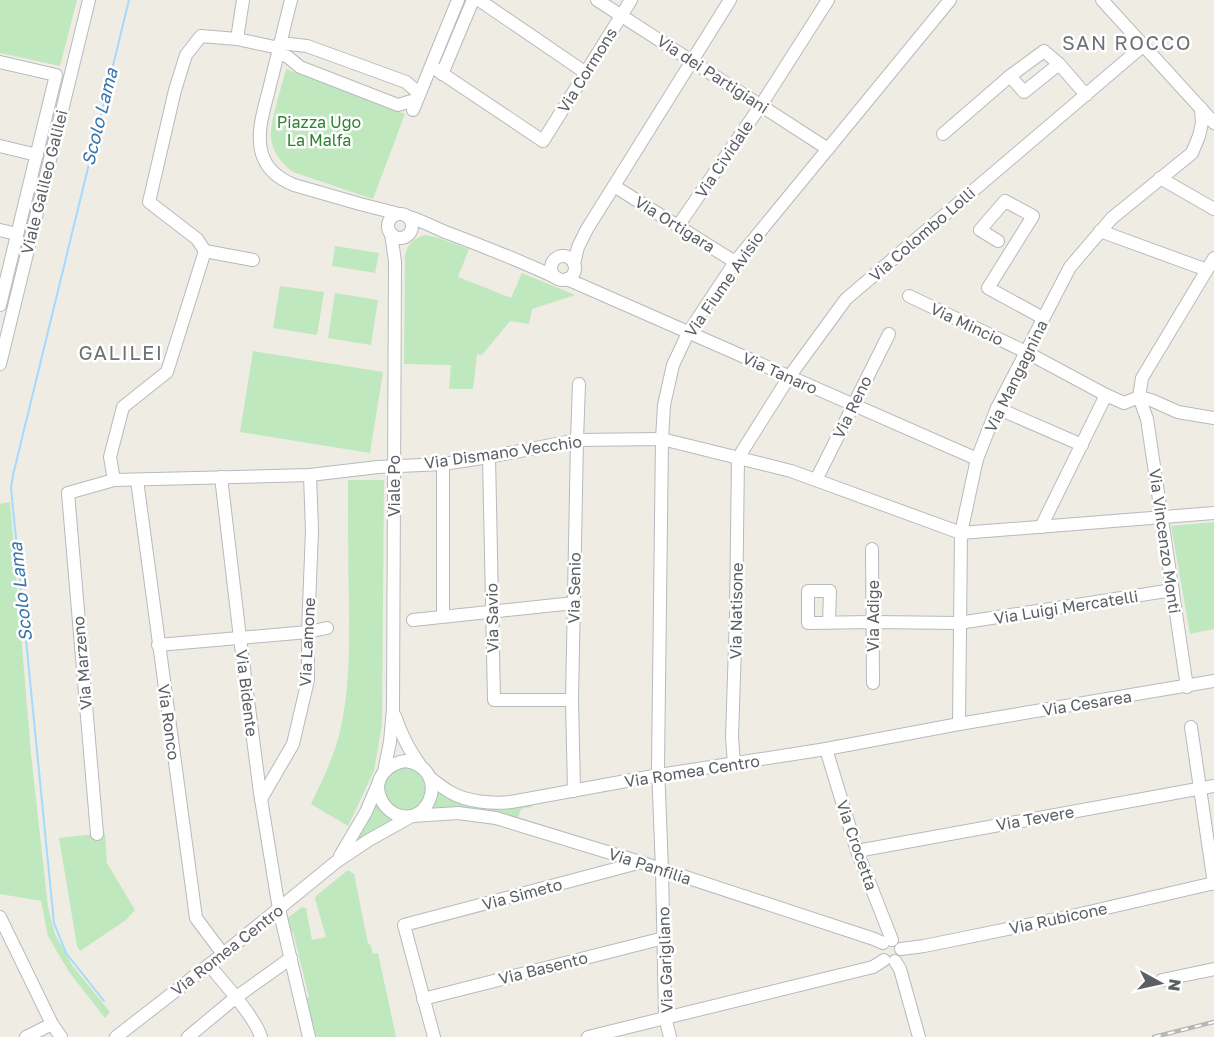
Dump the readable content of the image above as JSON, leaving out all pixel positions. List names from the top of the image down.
{
  "streets": {
    "street": [
      "Via Cormons",
      "Via dei Partigiani",
      "Via Cividale",
      "Viale Galileo Galilei",
      "Via Ortigara",
      "Via Colombo Lolli",
      "Via Fiume Avisio",
      "Via Mincio",
      "Via Tanaro",
      "Via Mangagnina",
      "Via Reno",
      "Via Dismano Vecchio",
      "Viale Po",
      "Via Vincenzo Monti",
      "Via Senio",
      "Via Luigi Mercatelli",
      "Via Natisone",
      "Via Adige",
      "Via Savio",
      "Via Lamone",
      "Via Marzeno",
      "Via Bidente",
      "Via Cesarea",
      "Via Ronco",
      "Via Romea Centro",
      "Via Tevere",
      "Via Crocetta",
      "Via Panfilia",
      "Via Simeto",
      "Via Rubicone",
      "Via Garigliano",
      "Via Basento"
    ]
  },
  "crossings": [
    ["Via Cormons", "Via dei Partigiani"],
    ["Via dei Partigiani", "Via Cividale"],
    ["Via dei Partigiani", "Via Fiume Avisio"],
    ["Via Cividale", "Via Ortigara"],
    ["Via Ortigara", "Via Fiume Avisio"],
    ["Via Colombo Lolli", "Via Tanaro"],
    ["Via Colombo Lolli", "Via Dismano Vecchio"],
    ["Via Colombo Lolli", "Via Natisone"],
    ["Via Fiume Avisio", "Via Tanaro"],
    ["Via Fiume Avisio", "Via Dismano Vecchio"],
    ["Via Fiume Avisio", "Via Romea Centro"],
    ["Via Fiume Avisio", "Via Garigliano"],
    ["Via Mincio", "Via Mangagnina"],
    ["Via Mincio", "Via Vincenzo Monti"],
    ["Via Tanaro", "Via Mangagnina"],
    ["Via Tanaro", "Via Reno"],
    ["Via Mangagnina", "Via Dismano Vecchio"],
    ["Via Mangagnina", "Via Luigi Mercatelli"],
    ["Via Mangagnina", "Via Cesarea"],
    ["Via Mangagnina", "Via Romea Centro"],
    ["Via Reno", "Via Dismano Vecchio"],
    ["Via Dismano Vecchio", "Viale Po"],
    ["Via Dismano Vecchio", "Via Senio"],
    ["Via Dismano Vecchio", "Via Natisone"],
    ["Via Dismano Vecchio", "Via Savio"],
    ["Via Dismano Vecchio", "Via Lamone"],
    ["Via Dismano Vecchio", "Via Marzeno"],
    ["Via Dismano Vecchio", "Via Bidente"],
    ["Via Dismano Vecchio", "Via Ronco"],
    ["Viale Po", "Via Romea Centro"],
    ["Viale Po", "Via Panfilia"],
    ["Via Vincenzo Monti", "Via Luigi Mercatelli"],
    ["Via Vincenzo Monti", "Via Cesarea"],
    ["Via Senio", "Via Savio"],
    ["Via Senio", "Via Romea Centro"],
    ["Via Luigi Mercatelli", "Via Adige"],
    ["Via Natisone", "Via Romea Centro"],
    ["Via Lamone", "Via Bidente"],
    ["Via Bidente", "Via Romea Centro"],
    ["Via Cesarea", "Via Romea Centro"],
    ["Via Ronco", "Via Romea Centro"],
    ["Via Romea Centro", "Via Crocetta"],
    ["Via Romea Centro", "Via Panfilia"],
    ["Via Romea Centro", "Via Garigliano"],
    ["Via Tevere", "Via Crocetta"],
    ["Via Crocetta", "Via Panfilia"],
    ["Via Crocetta", "Via Rubicone"],
    ["Via Panfilia", "Via Simeto"],
    ["Via Panfilia", "Via Rubicone"],
    ["Via Panfilia", "Via Garigliano"],
    ["Via Simeto", "Via Basento"],
    ["Via Garigliano", "Via Basento"]
  ],
  "districts": ["SAN ROCCO", "GALILEI"],
  "water": ["Scolo Lama"],
  "parks": ["Piazza Ugo La Malfa"],
  "north": "right"
}
